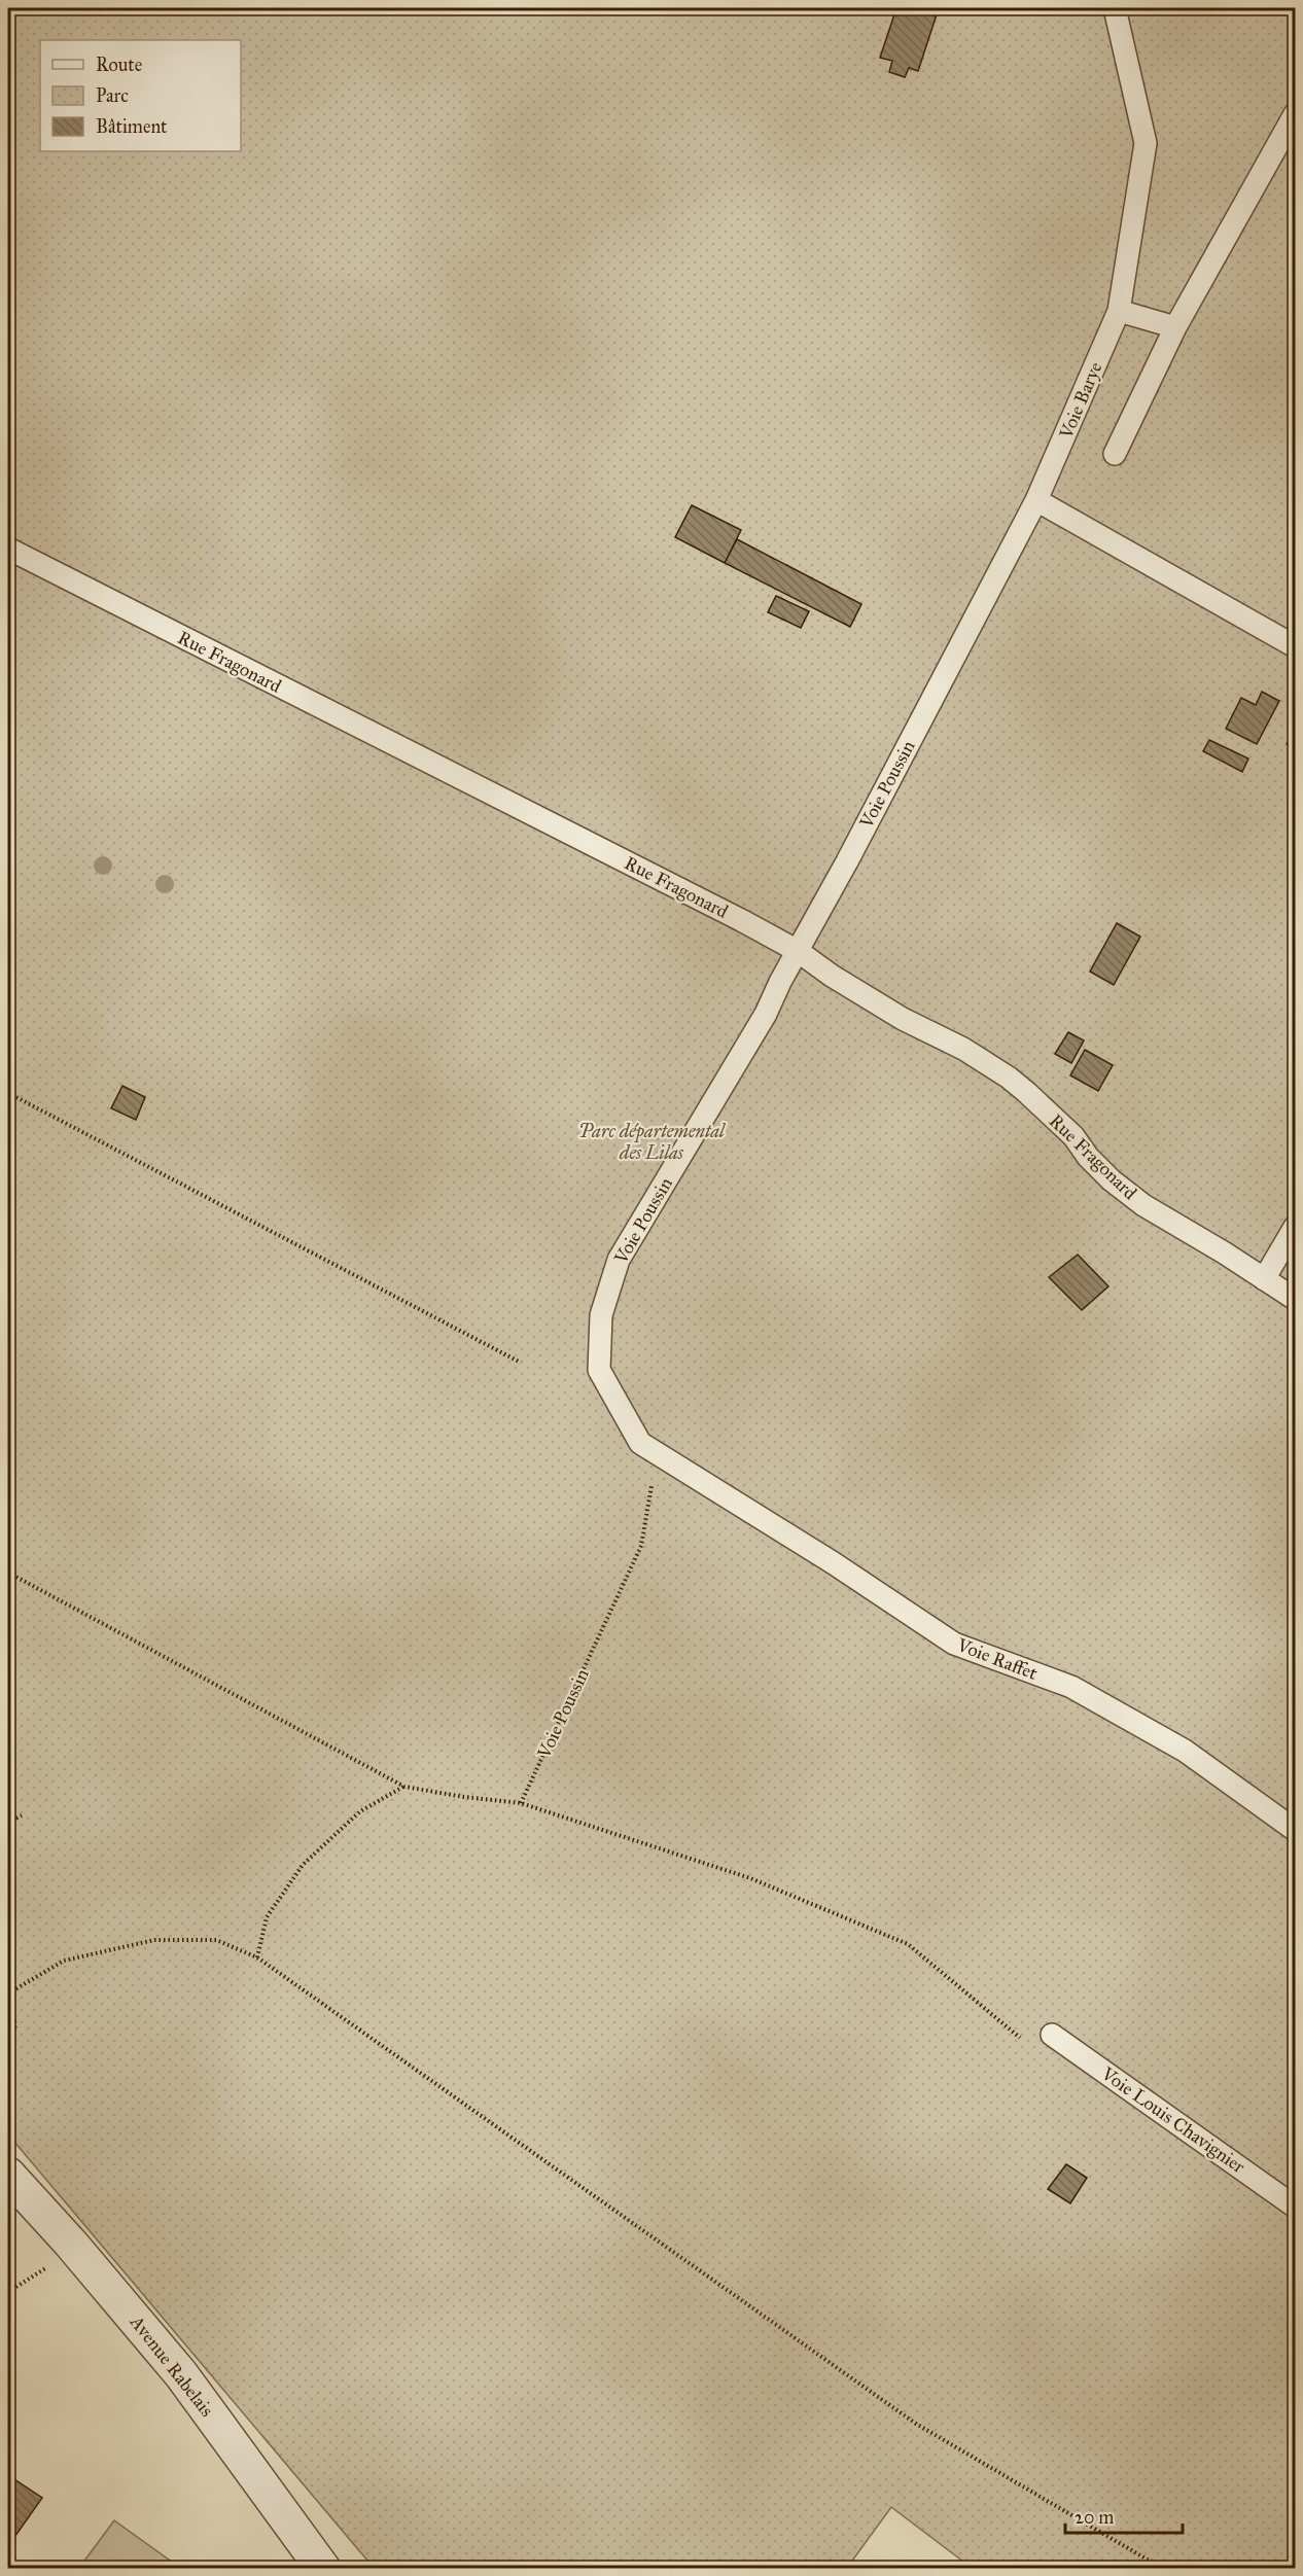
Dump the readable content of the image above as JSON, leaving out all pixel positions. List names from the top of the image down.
{
  "streets": {
    "street": ["Avenue Rabelais"],
    "lane": [
      "Voie Barye",
      "Rue Fragonard",
      "Voie Poussin",
      "Voie Raffet",
      "Voie Louis Chavignier"
    ]
  },
  "crossings": [
    ["Voie Barye", "Voie Poussin"],
    ["Rue Fragonard", "Voie Poussin"],
    ["Voie Poussin", "Voie Raffet"]
  ],
  "parks": ["Parc départemental des Lilas"],
  "legend": ["Route", "Parc", "Bâtiment"],
  "scale_bar": "20 m"
}
